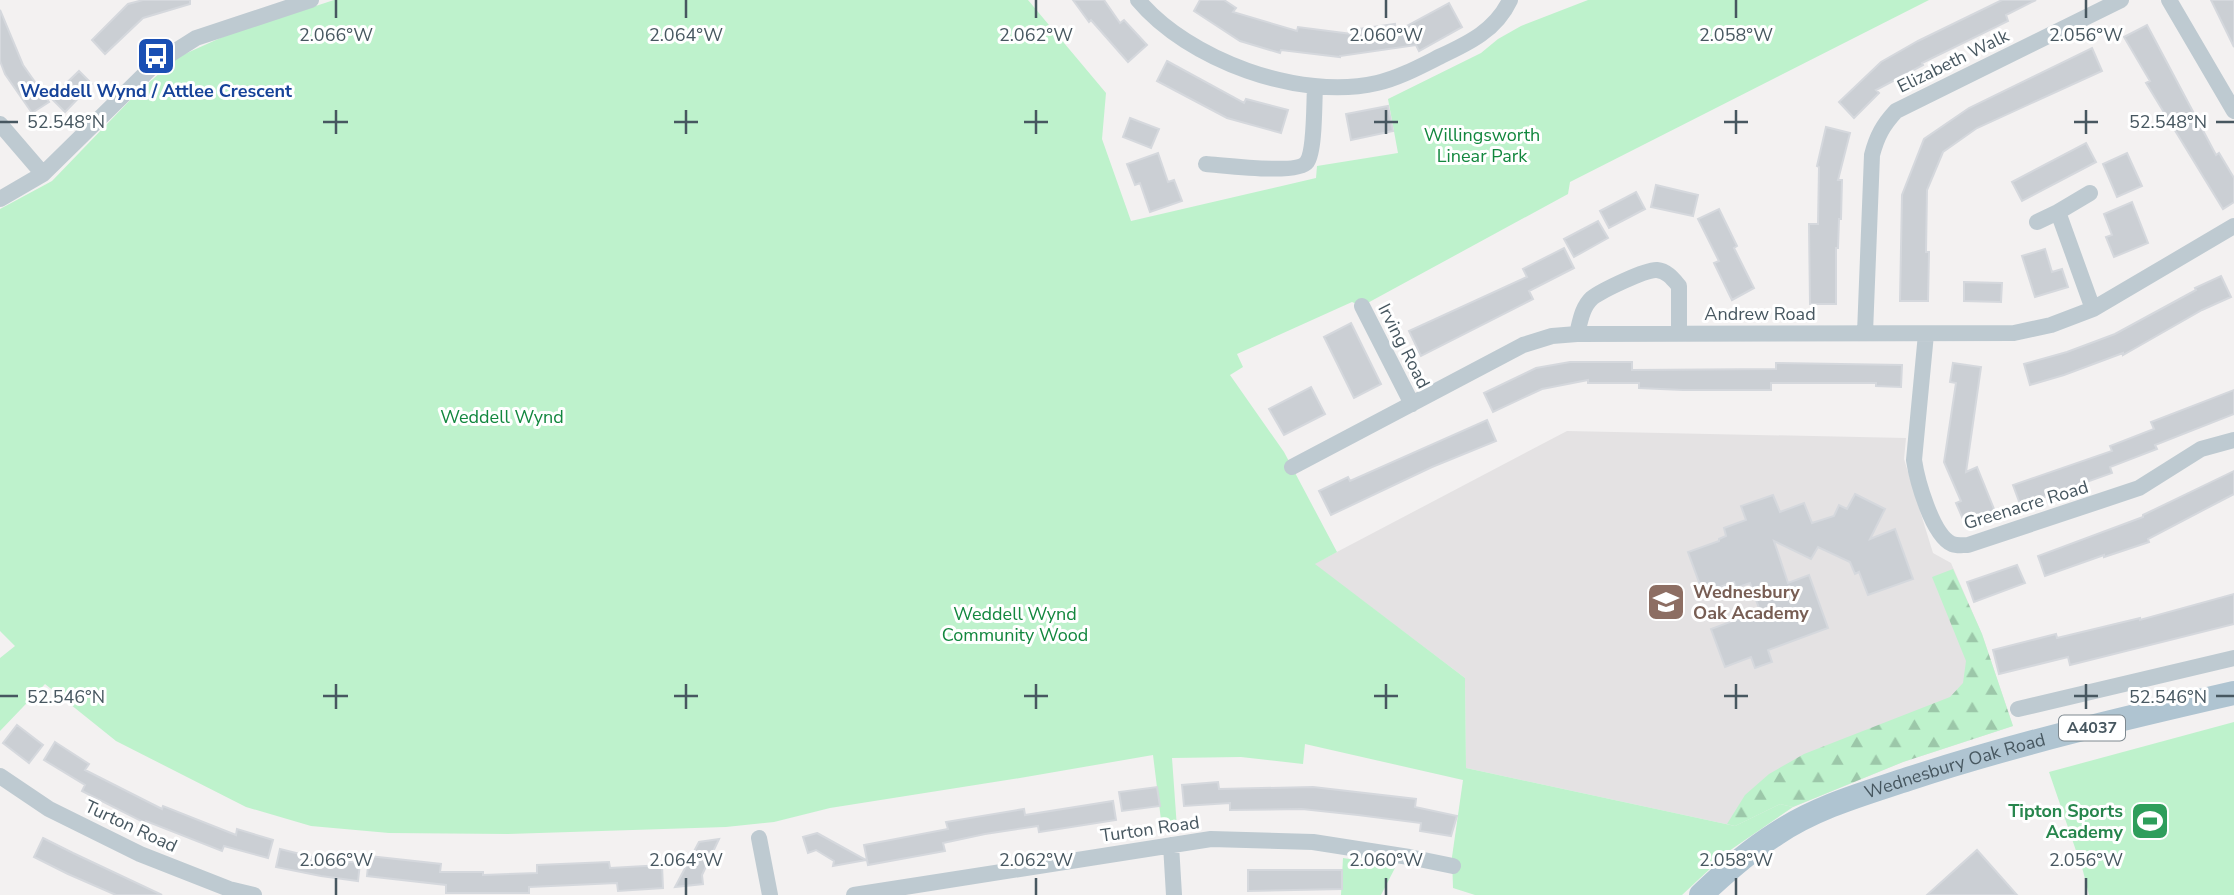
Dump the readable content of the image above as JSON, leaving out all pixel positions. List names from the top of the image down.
{
  "streets": {
    "main road": ["A4037", "Wednesbury Oak Road"],
    "street": [
      "Elizabeth Walk",
      "Andrew Road",
      "Irving Road",
      "Greenacre Road",
      "Turton Road"
    ]
  },
  "crossings": [
    ["Elizabeth Walk", "Andrew Road"],
    ["Andrew Road", "Irving Road"],
    ["Andrew Road", "Greenacre Road"]
  ],
  "parks": ["Willingsworth Linear Park", "Weddell Wynd", "Weddell Wynd Community Wood"],
  "places": {
    "bus stop": ["Weddell Wynd / Attlee Crescent"],
    "school or university": ["Wednesbury Oak Academy"],
    "sports": ["Tipton Sports Academy"]
  },
  "coordinates": [
    "2.066°W",
    "2.064°W",
    "2.062°W",
    "2.060°W",
    "2.058°W",
    "2.056°W",
    "52.548°N",
    "52.546°N"
  ]
}
